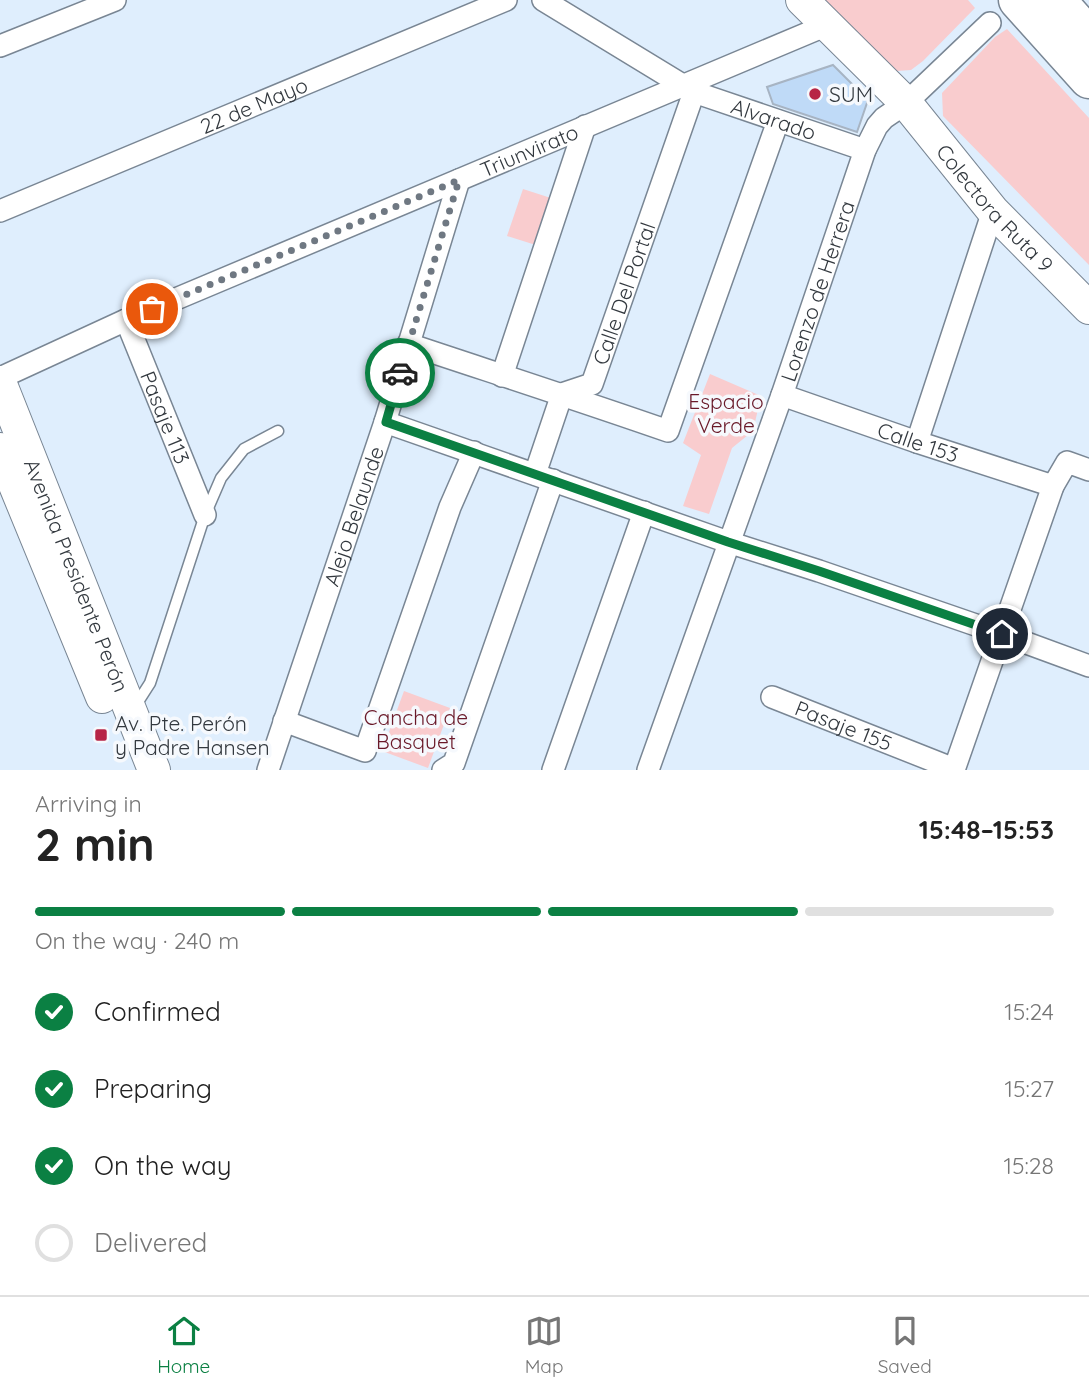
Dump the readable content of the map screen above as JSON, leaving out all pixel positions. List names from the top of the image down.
{
  "streets": {
    "main road": ["Colectora Ruta 9", "Avenida Presidente Perón"],
    "street": [
      "22 de Mayo",
      "Alvarado",
      "Triunvirato",
      "Lorenzo de Herrera",
      "Calle Del Portal",
      "Pasaje 113",
      "Calle 153",
      "Alejo Belaunde",
      "Pasaje 155"
    ]
  },
  "crossings": [
    ["Alvarado", "Triunvirato"],
    ["Alvarado", "Lorenzo de Herrera"],
    ["Alvarado", "Calle Del Portal"],
    ["Triunvirato", "Colectora Ruta 9"],
    ["Triunvirato", "Calle Del Portal"],
    ["Triunvirato", "Pasaje 113"],
    ["Triunvirato", "Alejo Belaunde"],
    ["Triunvirato", "Avenida Presidente Perón"],
    ["Colectora Ruta 9", "Lorenzo de Herrera"],
    ["Lorenzo de Herrera", "Calle 153"]
  ],
  "parks": ["Espacio Verde", "Cancha de Basquet"],
  "places": {
    "other": ["SUM"],
    "transit": ["Av. Pte. Perón y Padre Hansen"]
  },
  "page": {
    "heading": ["2 min", "Arriving in", "15:48–15:53"],
    "bar": "On the way · 240 m",
    "list": [
      ["Confirmed", "15:24"],
      ["Preparing", "15:27"],
      ["On the way", "15:28"],
      "Delivered"
    ],
    "tabs": ["Home", "Map", "Saved"]
  }
}
